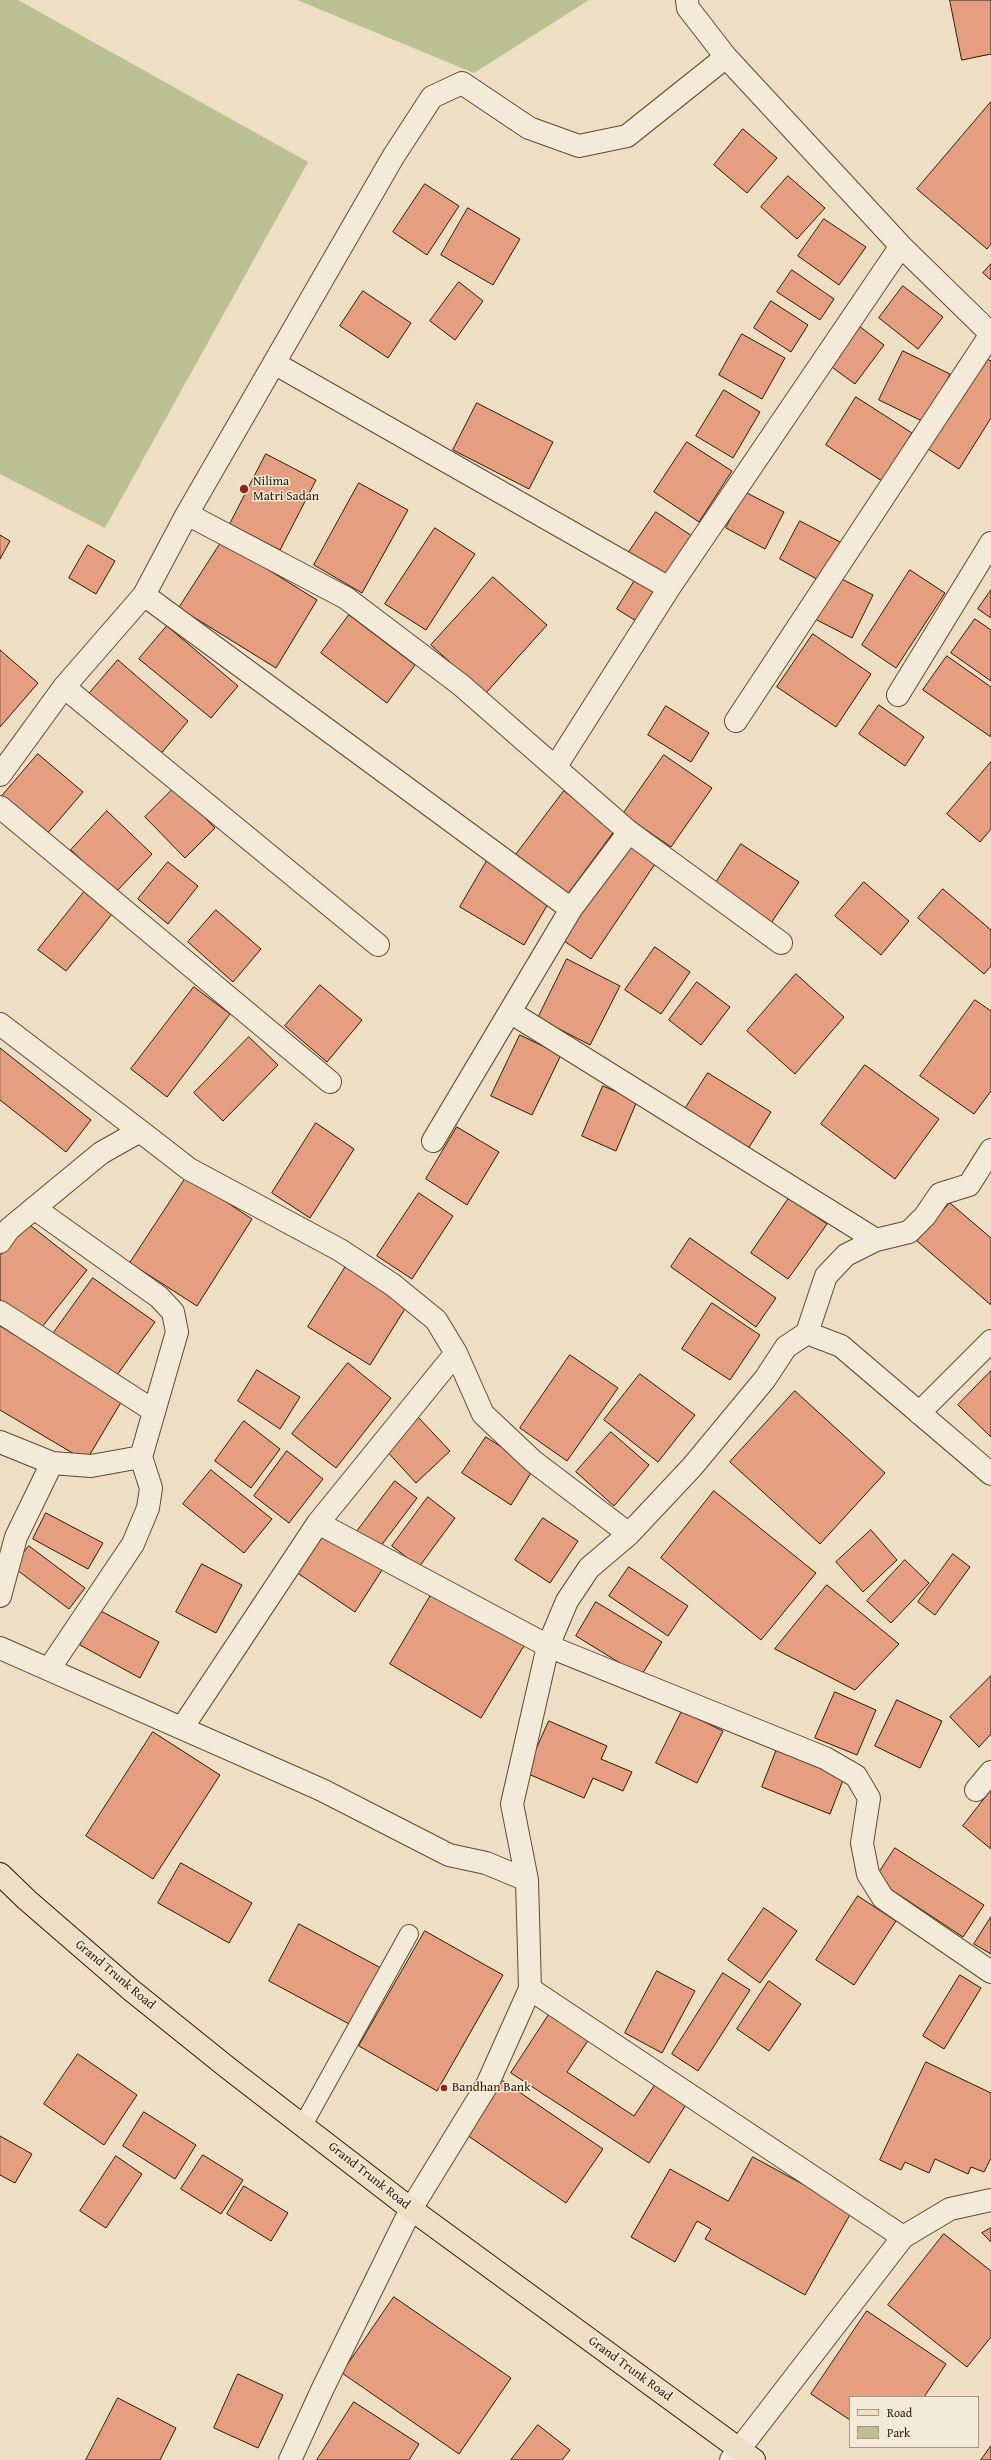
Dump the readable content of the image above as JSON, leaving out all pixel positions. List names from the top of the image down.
{
  "streets": {
    "main road": ["Grand Trunk Road"]
  },
  "places": ["Nilima Matri Sadan", "Bandhan Bank"],
  "legend": ["Road", "Park"]
}
